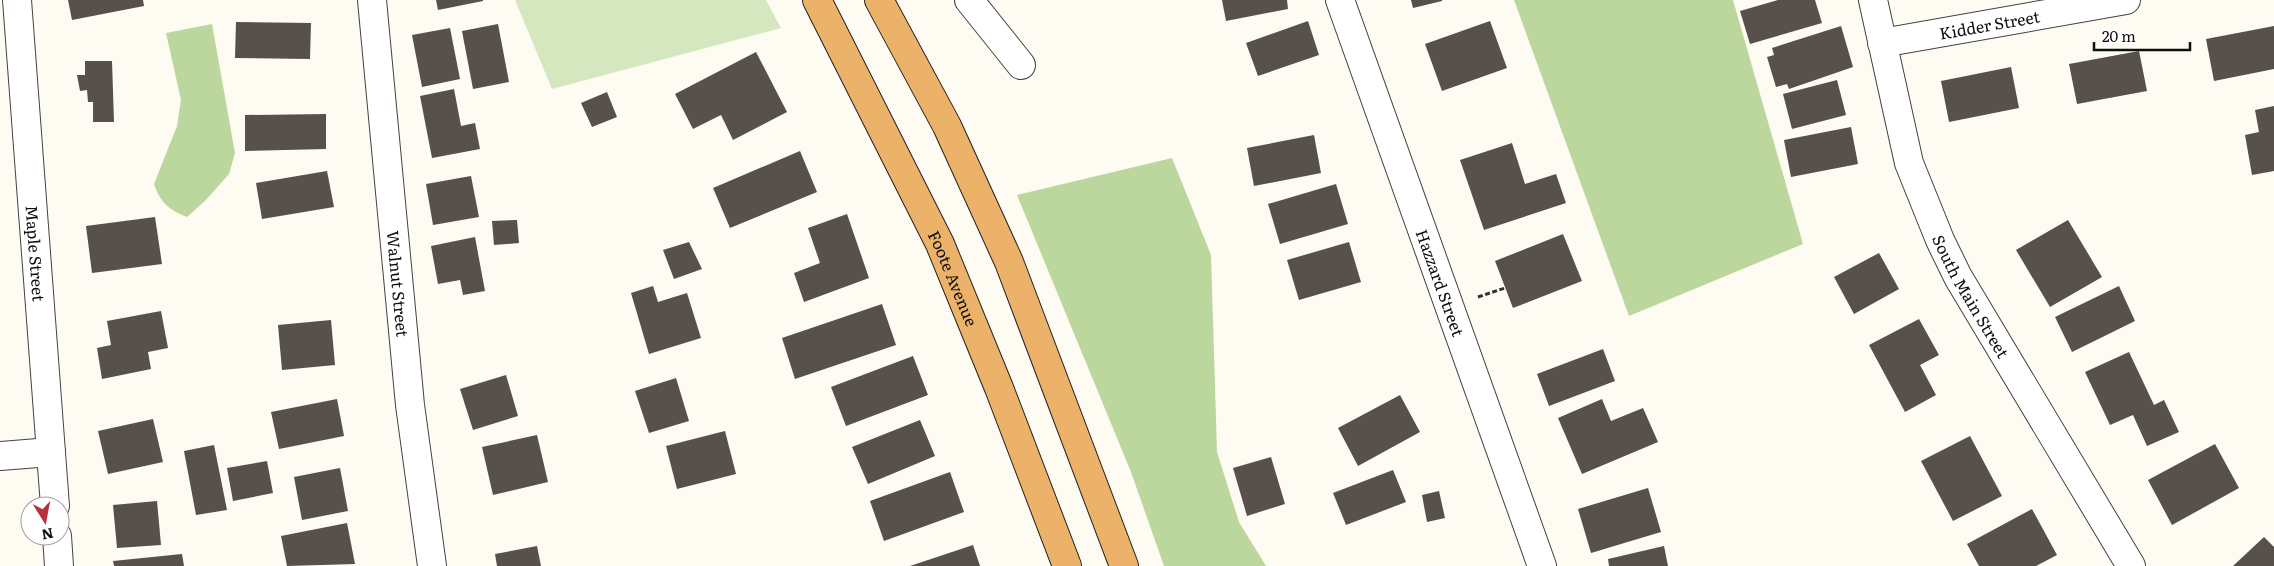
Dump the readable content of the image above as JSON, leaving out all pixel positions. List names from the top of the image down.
{
  "streets": {
    "highway": ["Foote Avenue"],
    "street": [
      "Kidder Street",
      "Maple Street",
      "Walnut Street",
      "Hazzard Street",
      "South Main Street"
    ]
  },
  "crossings": [
    ["Kidder Street", "South Main Street"]
  ],
  "scale_bar": "20 m",
  "north": "bottom"
}
